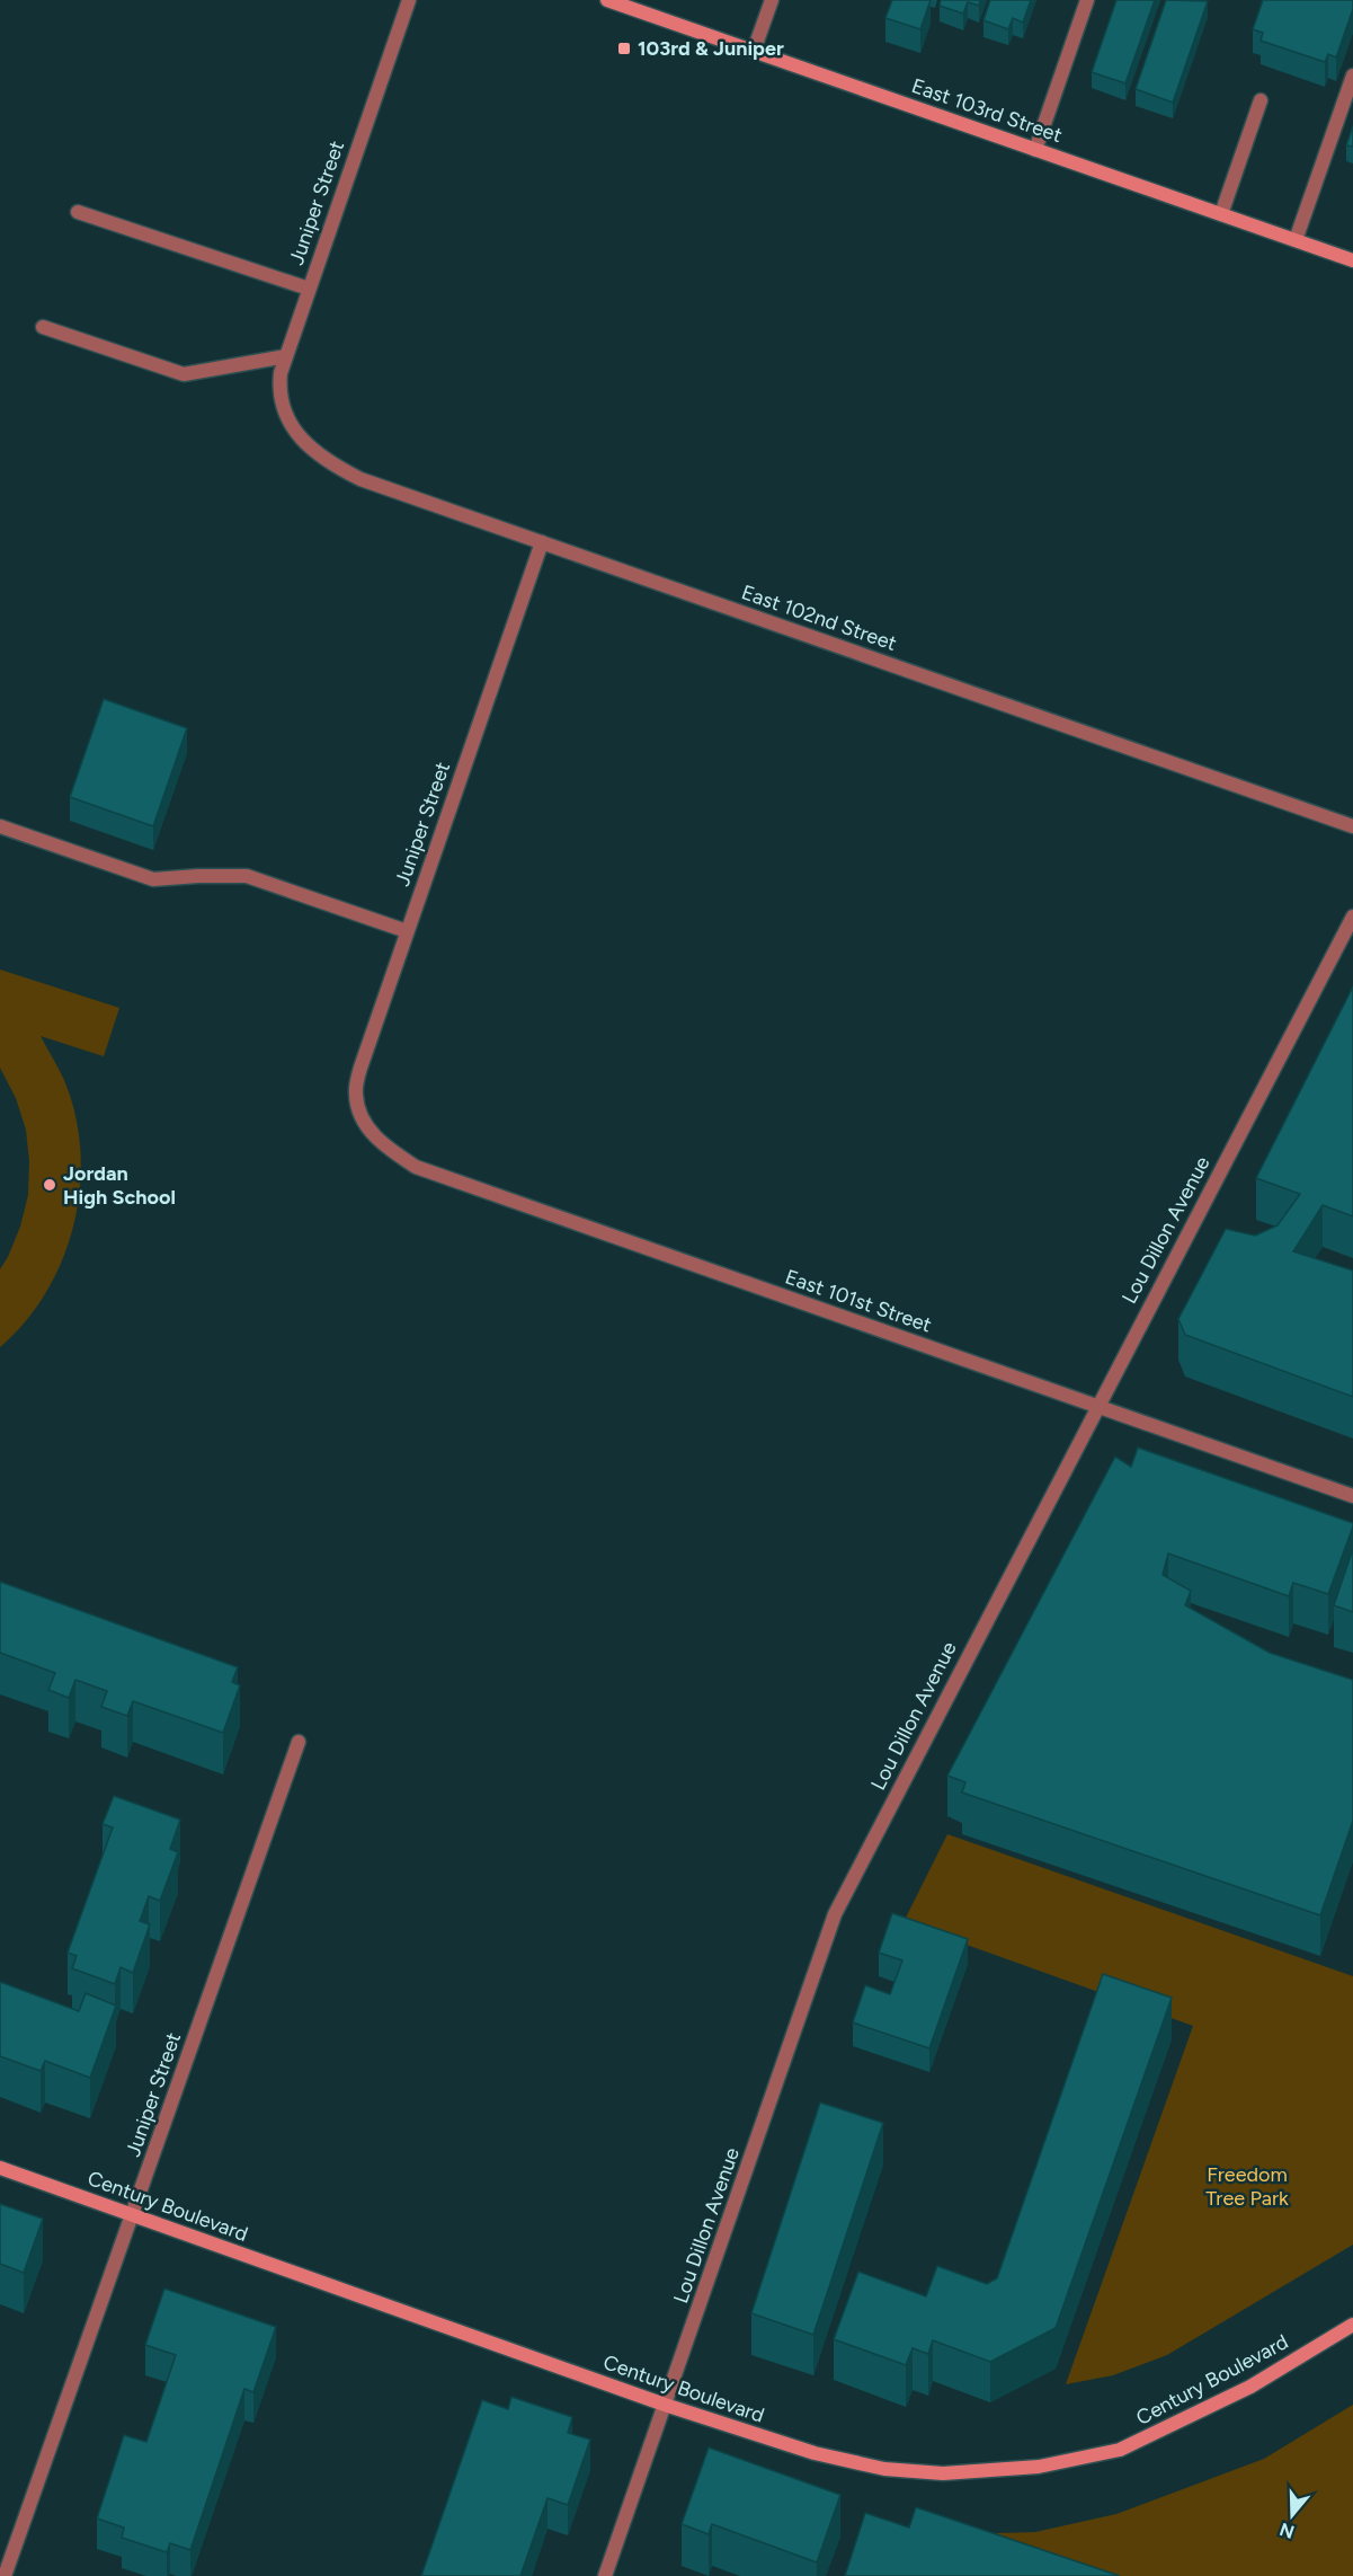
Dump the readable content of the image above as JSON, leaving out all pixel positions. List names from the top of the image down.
{
  "streets": {
    "main road": ["East 103rd Street", "Century Boulevard"],
    "street": [
      "Juniper Street",
      "East 102nd Street",
      "Lou Dillon Avenue",
      "East 101st Street"
    ]
  },
  "crossings": [
    ["Juniper Street", "East 102nd Street"],
    ["Juniper Street", "East 101st Street"],
    ["Juniper Street", "Century Boulevard"],
    ["Lou Dillon Avenue", "East 101st Street"],
    ["Lou Dillon Avenue", "Century Boulevard"]
  ],
  "parks": ["Freedom Tree Park"],
  "places": {
    "transit": ["103rd & Juniper"],
    "other": ["Jordan High School"]
  },
  "north": "bottom"
}
